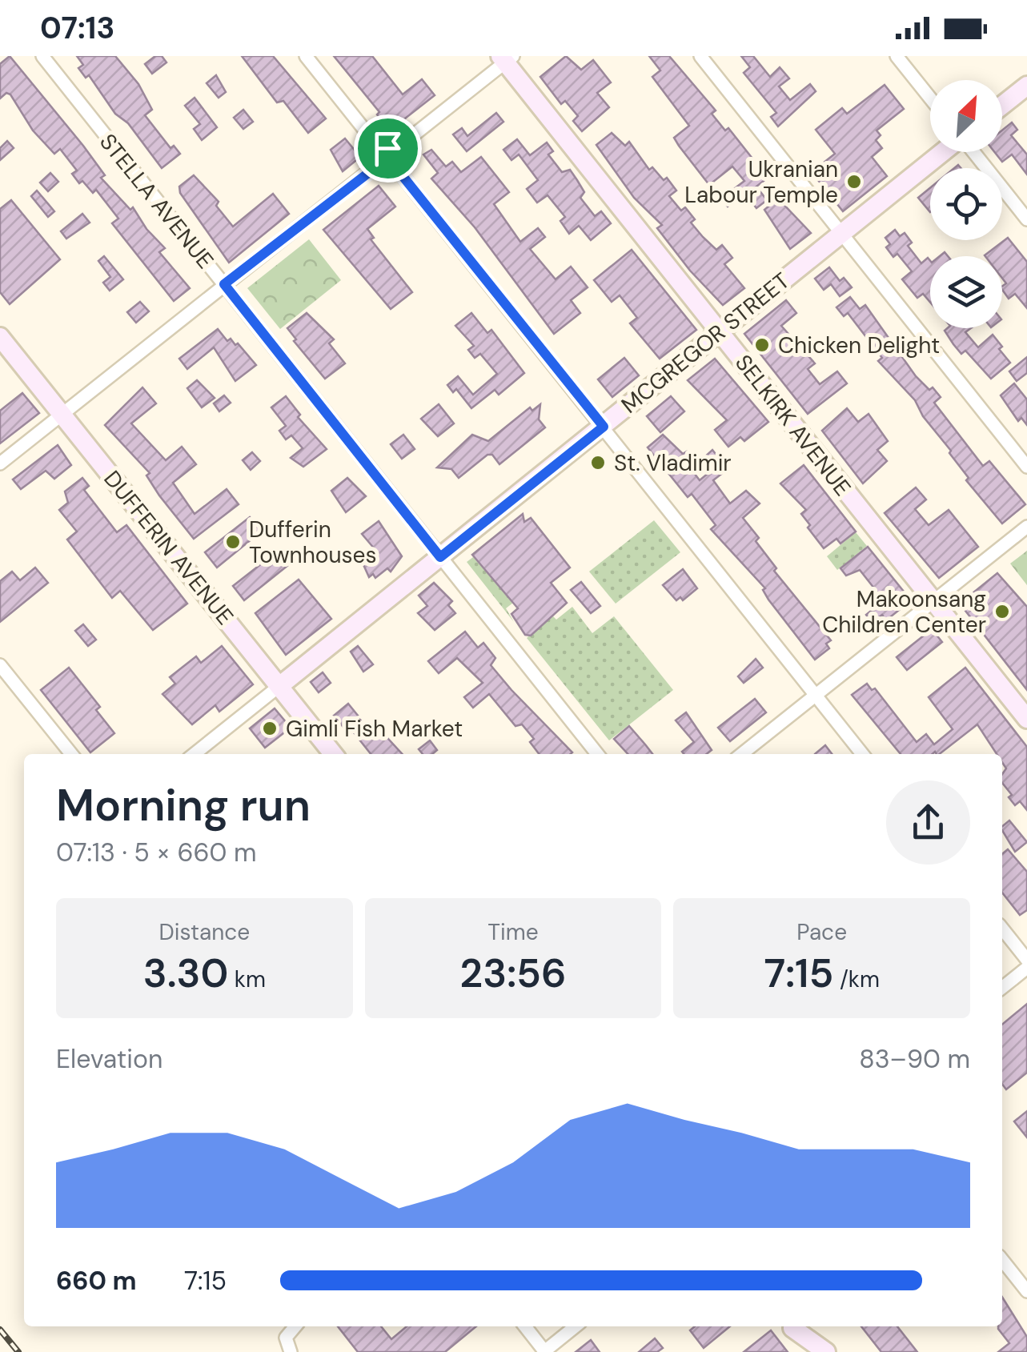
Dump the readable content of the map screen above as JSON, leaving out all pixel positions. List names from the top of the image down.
{
  "streets": {
    "main road": ["MCGREGOR STREET", "SELKIRK AVENUE", "DUFFERIN AVENUE"],
    "street": ["STELLA AVENUE"]
  },
  "crossings": [
    ["STELLA AVENUE", "MCGREGOR STREET"],
    ["MCGREGOR STREET", "SELKIRK AVENUE"],
    ["MCGREGOR STREET", "DUFFERIN AVENUE"]
  ],
  "places": [
    "Ukranian Labour Temple",
    "Chicken Delight",
    "St. Vladimir",
    "Dufferin Townhouses",
    "Makoonsang Children Center",
    "Gimli Fish Market"
  ],
  "north": "top right",
  "page": {
    "status": "07:13",
    "heading": ["Morning run", "07:13 · 5 × 660 m"],
    "stats": [
      ["Distance", "3.30 km"],
      ["Time", "23:56"],
      ["Pace", "7:15 /km"]
    ],
    "chart": ["Elevation", "83–90 m"],
    "list": [
      {
        "name": "660 m",
        "note": "7:15"
      }
    ]
  }
}
